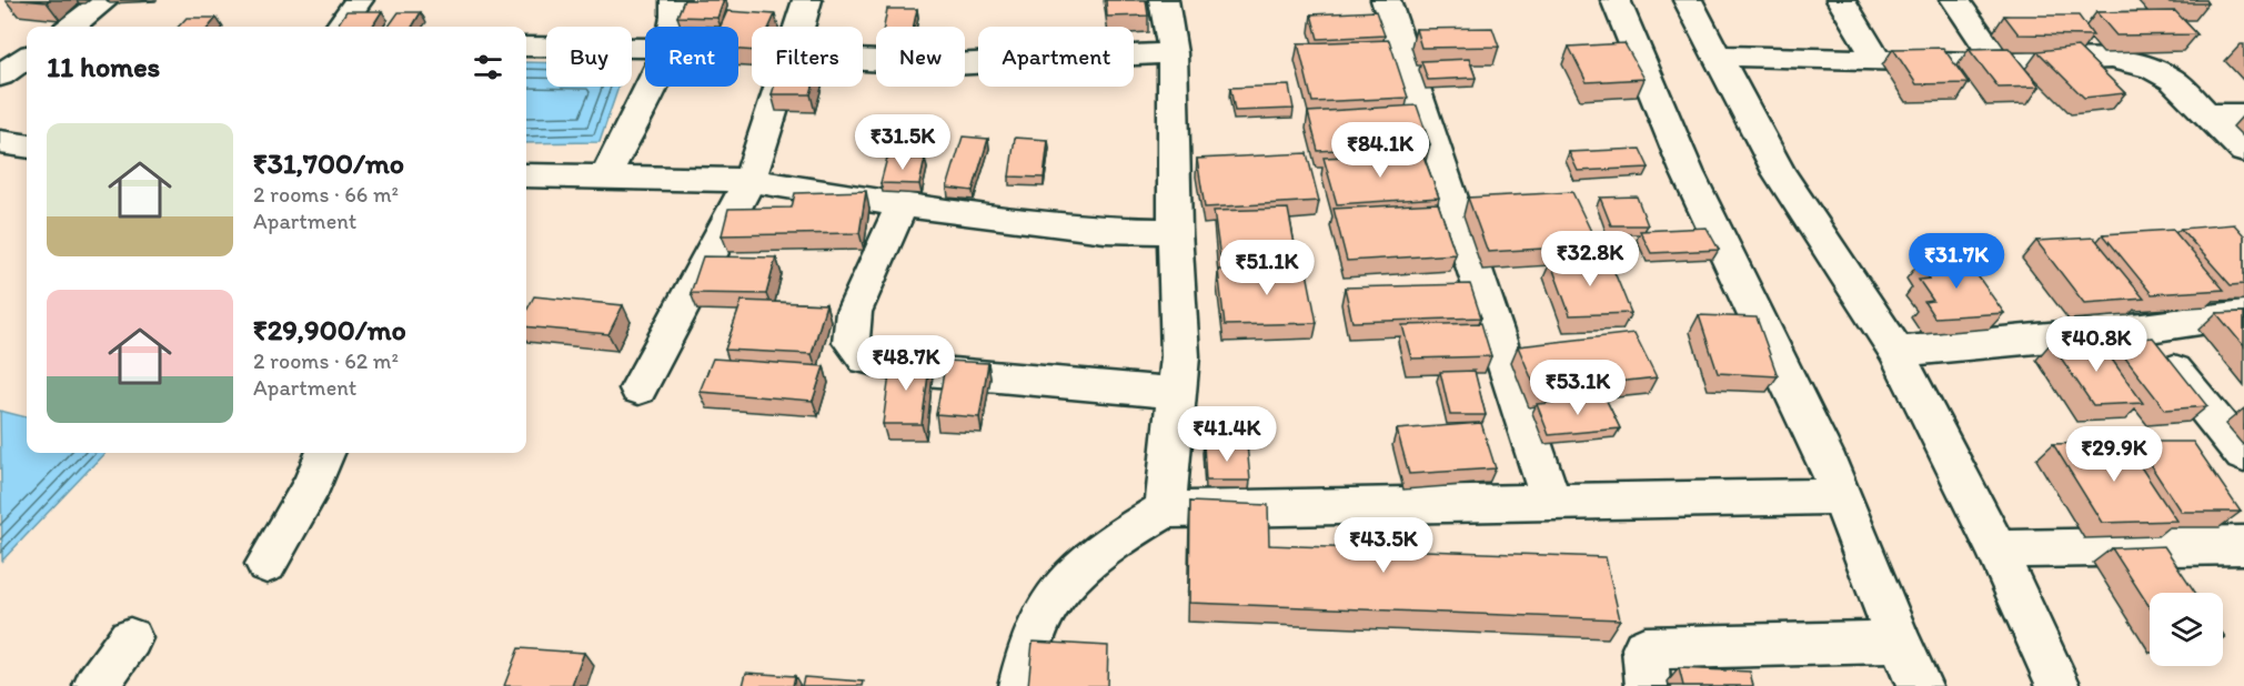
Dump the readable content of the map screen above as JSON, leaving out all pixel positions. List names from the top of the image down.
{
  "page": {
    "chip": [
      "Buy",
      "Rent",
      "Filters",
      "New",
      "Apartment"
    ],
    "heading": "11 homes",
    "list": [
      {
        "name": "₹31,700/mo",
        "note": "2 rooms · 66 m² · Apartment"
      },
      {
        "name": "₹29,900/mo",
        "note": "2 rooms · 62 m² · Apartment"
      }
    ],
    "price": [
      "₹31.5K",
      "₹84.1K",
      "₹32.8K",
      "₹31.7K",
      "₹51.1K",
      "₹40.8K",
      "₹48.7K",
      "₹53.1K",
      "₹41.4K",
      "₹29.9K",
      "₹43.5K"
    ]
  }
}
